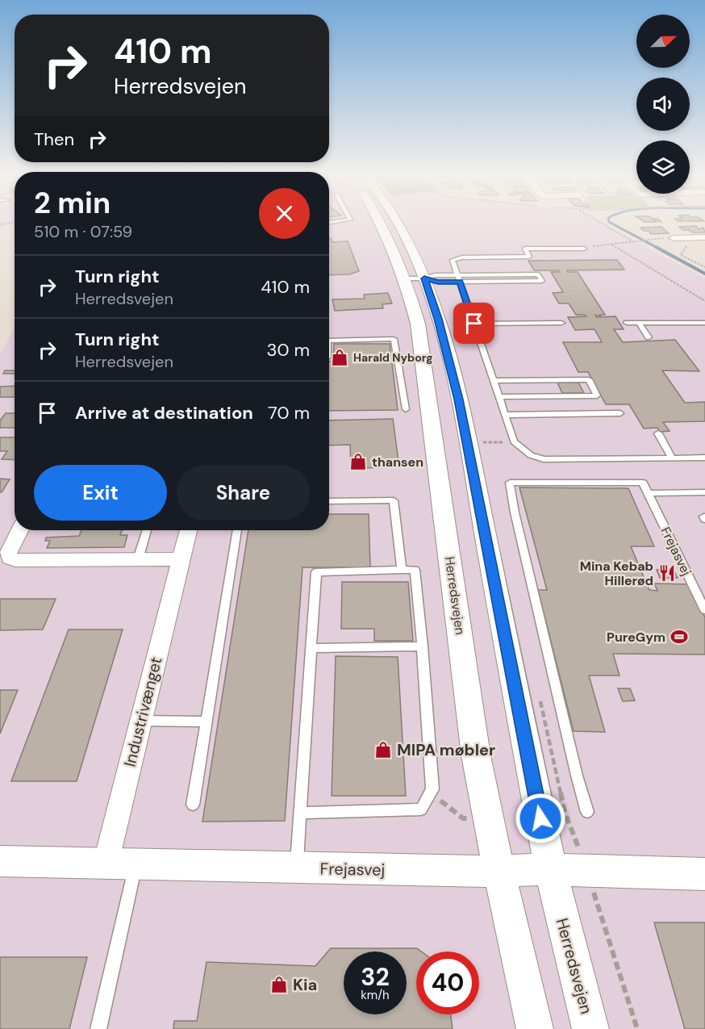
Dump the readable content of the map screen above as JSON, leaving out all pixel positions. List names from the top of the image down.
{
  "streets": {
    "street": ["Frejasvej", "Herredsvejen", "Industrivænget"]
  },
  "crossings": [
    ["Frejasvej", "Herredsvejen"],
    ["Frejasvej", "Industrivænget"]
  ],
  "places": {
    "shop": [
      "Harald Nyborg",
      "thansen",
      "MIPA møbler",
      "Kia"
    ],
    "restaurant": ["Mina Kebab Hillerød"],
    "sports": ["PureGym"]
  },
  "north": "top right",
  "page": {
    "turn": ["410 m", "Herredsvejen"],
    "then": "Then",
    "heading": ["2 min", "510 m · 07:59"],
    "list": [
      {
        "name": "Turn right",
        "note": "Herredsvejen",
        "value": "410 m"
      },
      {
        "name": "Turn right",
        "note": "Herredsvejen",
        "value": "30 m"
      },
      {
        "name": "Arrive at destination",
        "value": "70 m"
      }
    ],
    "buttons": ["Exit", "Share"],
    "speed": "32 km/h",
    "limit": "40"
  }
}
